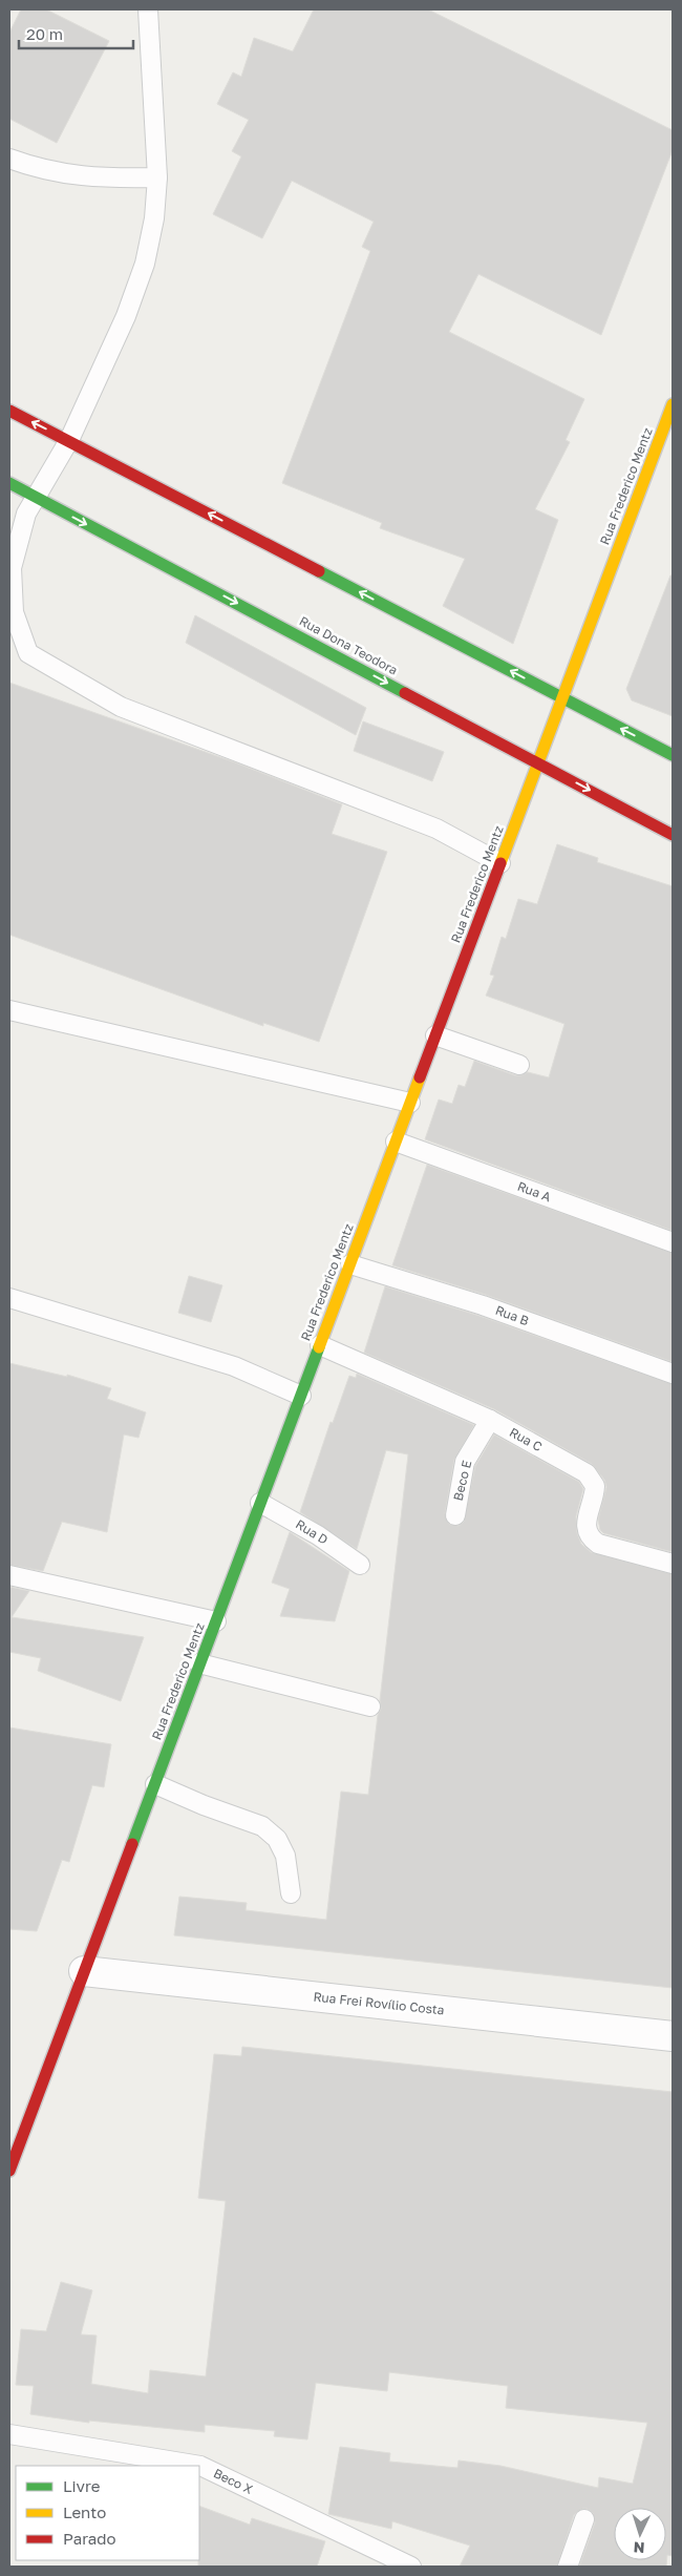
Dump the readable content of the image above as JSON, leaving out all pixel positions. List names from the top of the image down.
{
  "streets": {
    "street": ["Rua Frederico Mentz", "Rua Dona Teodora", "Rua Frei Rovílio Costa"],
    "lane": [
      "Rua A",
      "Rua B",
      "Rua C",
      "Beco E",
      "Rua D",
      "Beco X"
    ]
  },
  "crossings": [
    ["Rua Frederico Mentz", "Rua Dona Teodora"],
    ["Rua Frederico Mentz", "Rua A"],
    ["Rua Frederico Mentz", "Rua B"],
    ["Rua Frederico Mentz", "Rua C"],
    ["Rua Frederico Mentz", "Rua D"],
    ["Rua Frederico Mentz", "Rua Frei Rovílio Costa"],
    ["Rua C", "Beco E"]
  ],
  "legend": ["Livre", "Lento", "Parado"],
  "scale_bar": "20 m",
  "north": "bottom"
}
